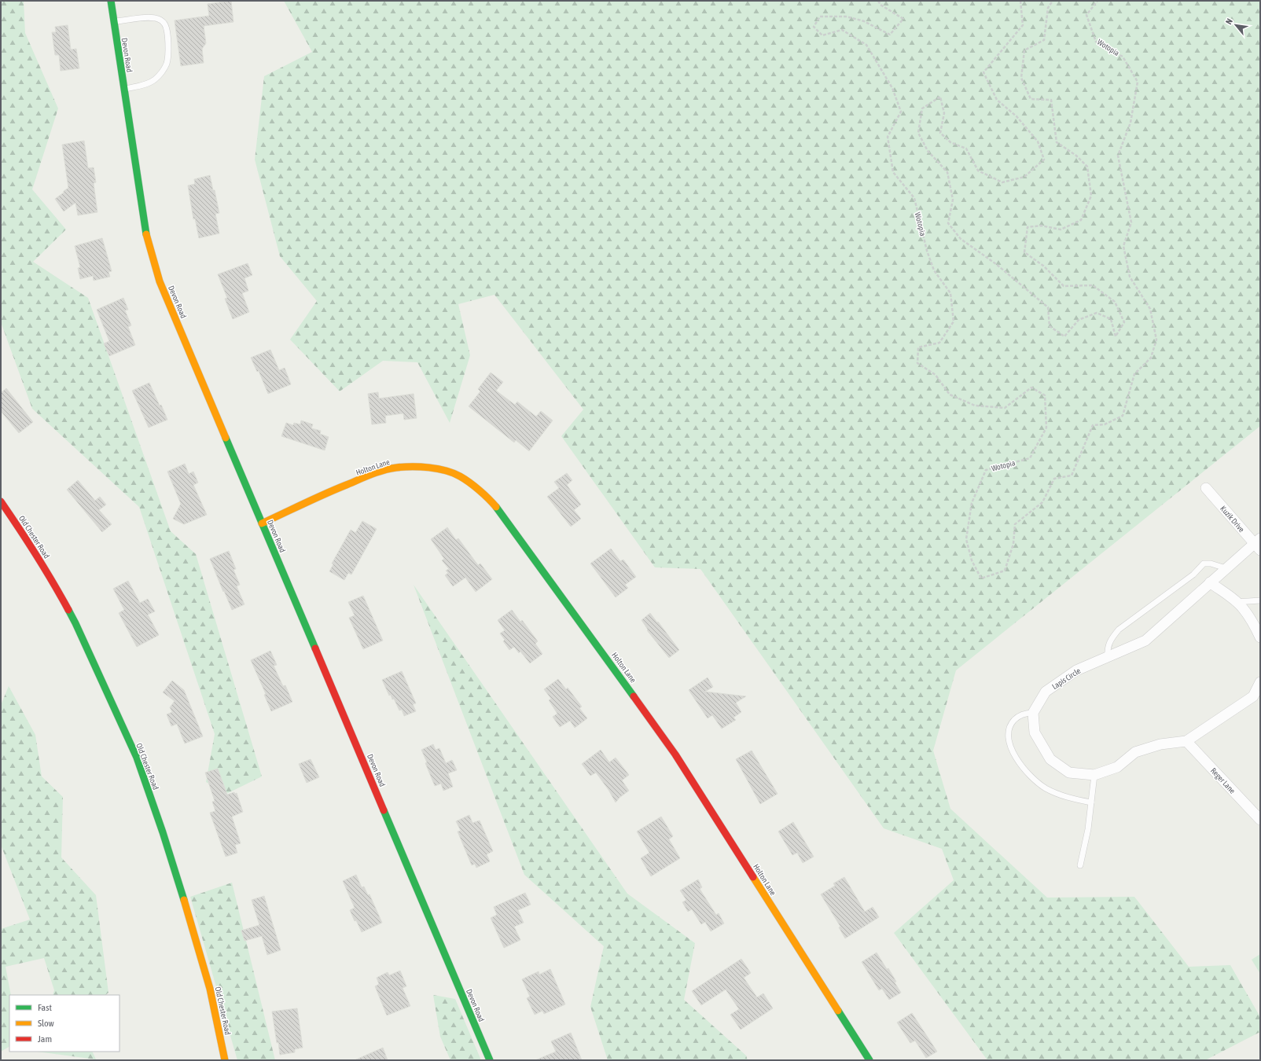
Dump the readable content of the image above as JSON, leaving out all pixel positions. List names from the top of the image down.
{
  "streets": {
    "street": [
      "Devon Road",
      "Holton Lane",
      "Kuzik Drive",
      "Old Chester Road",
      "Lapis Circle",
      "Reger Lane"
    ],
    "path": ["Wotopia"]
  },
  "crossings": [
    ["Devon Road", "Holton Lane"],
    ["Kuzik Drive", "Lapis Circle"]
  ],
  "legend": ["Fast", "Slow", "Jam"],
  "north": "top left"
}
